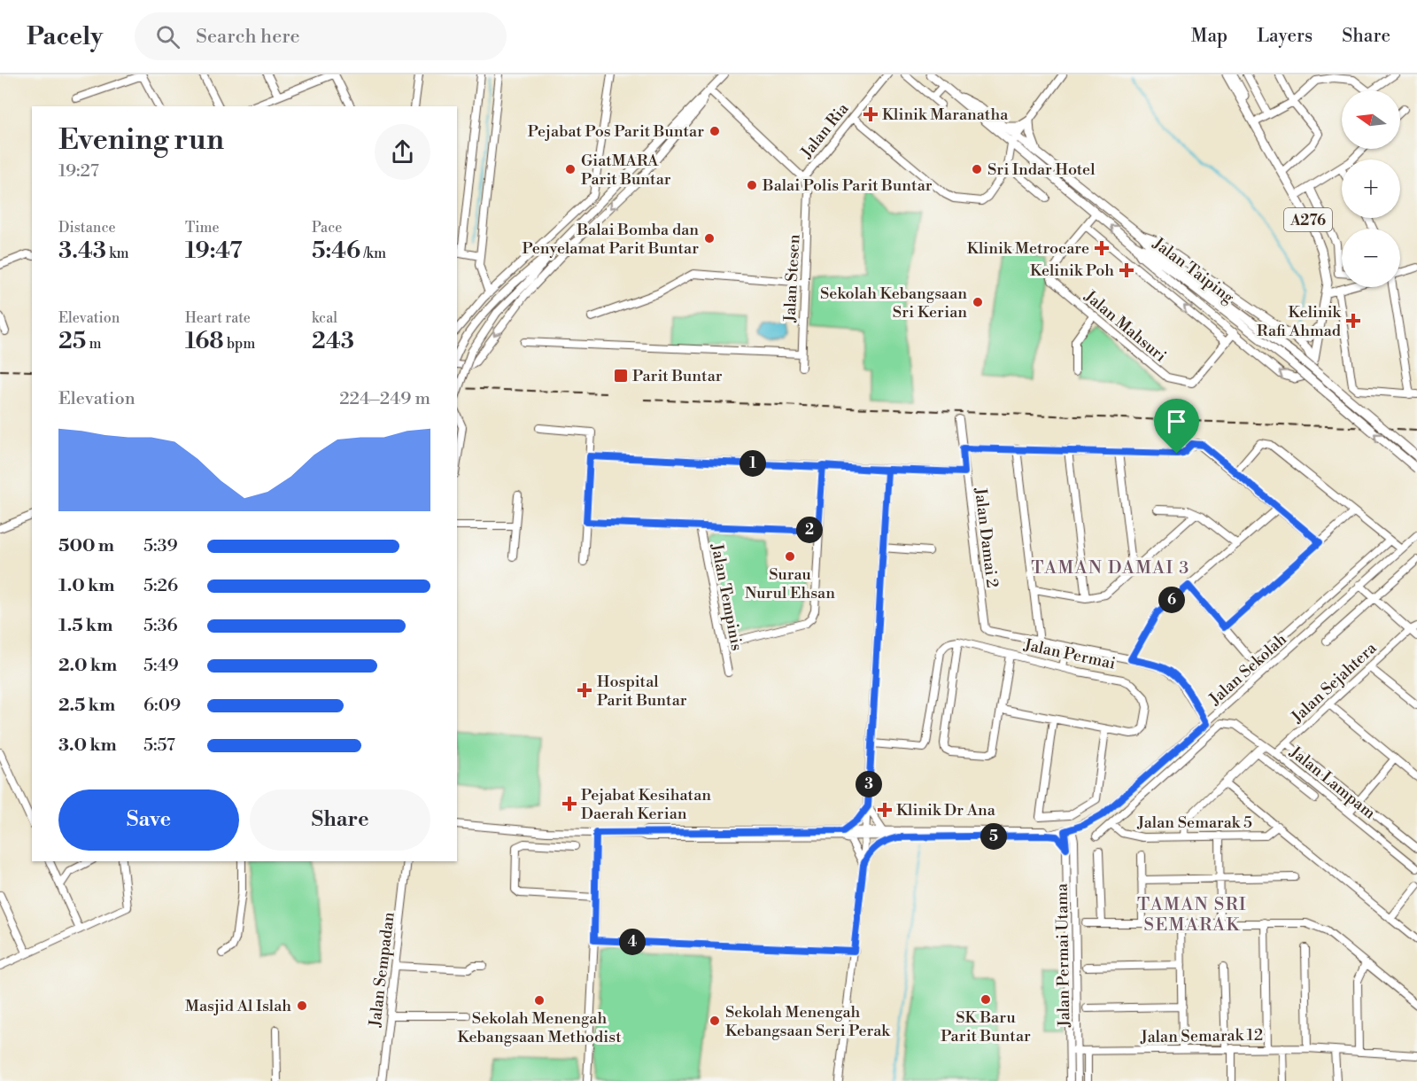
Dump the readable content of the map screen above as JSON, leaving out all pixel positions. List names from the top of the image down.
{
  "streets": {
    "main road": ["A276", "Jalan Taiping"],
    "street": [
      "Jalan Ria",
      "Jalan Stesen",
      "Jalan Mahsuri",
      "Jalan Damai 2",
      "Jalan Tempinis",
      "Jalan Permai",
      "Jalan Sekolah",
      "Jalan Sejahtera",
      "Jalan Lampam",
      "Jalan Semarak 5",
      "Jalan Permai Utama",
      "Jalan Sempadan",
      "Jalan Semarak 12"
    ]
  },
  "crossings": [
    ["Jalan Ria", "Jalan Stesen"],
    ["Jalan Sekolah", "Jalan Permai Utama"],
    ["Jalan Sejahtera", "Jalan Lampam"],
    ["Jalan Lampam", "Jalan Semarak 5"],
    ["Jalan Permai Utama", "Jalan Semarak 12"]
  ],
  "districts": ["TAMAN DAMAI 3", "TAMAN SRI SEMARAK"],
  "places": {
    "health": [
      "Klinik Maranatha",
      "Klinik Metrocare",
      "Kelinik Poh",
      "Kelinik Rafi Ahmad",
      "Hospital Parit Buntar",
      "Pejabat Kesihatan Daerah Kerian",
      "Klinik Dr Ana"
    ],
    "other": [
      "Pejabat Pos Parit Buntar",
      "GiatMARA Parit Buntar",
      "Sri Indar Hotel",
      "Balai Polis Parit Buntar",
      "Balai Bomba dan Penyelamat Parit Buntar",
      "Sekolah Kebangsaan Sri Kerian",
      "Surau Nurul Ehsan",
      "SK Baru Parit Buntar",
      "Sekolah Menengah Kebangsaan Methodist",
      "Masjid Al Islah",
      "Sekolah Menengah Kebangsaan Seri Perak"
    ],
    "transit": ["Parit Buntar"]
  },
  "north": "left",
  "page": {
    "header": "Pacely",
    "search": "Search here",
    "nav": ["Map", "Layers", "Share"],
    "map_buttons": ["+", "−"],
    "heading": ["Evening run", "19:27"],
    "stats": [
      ["Distance", "3.43 km"],
      ["Time", "19:47"],
      ["Pace", "5:46 /km"],
      ["Elevation", "25 m"],
      ["Heart rate", "168 bpm"],
      ["kcal", "243"]
    ],
    "chart": ["Elevation", "224–249 m"],
    "pins": [
      "1",
      "2",
      "6",
      "3",
      "5",
      "4"
    ],
    "list": [
      {
        "name": "500 m",
        "note": "5:39"
      },
      {
        "name": "1.0 km",
        "note": "5:26"
      },
      {
        "name": "1.5 km",
        "note": "5:36"
      },
      {
        "name": "2.0 km",
        "note": "5:49"
      },
      {
        "name": "2.5 km",
        "note": "6:09"
      },
      {
        "name": "3.0 km",
        "note": "5:57"
      }
    ],
    "buttons": ["Save", "Share"]
  }
}
